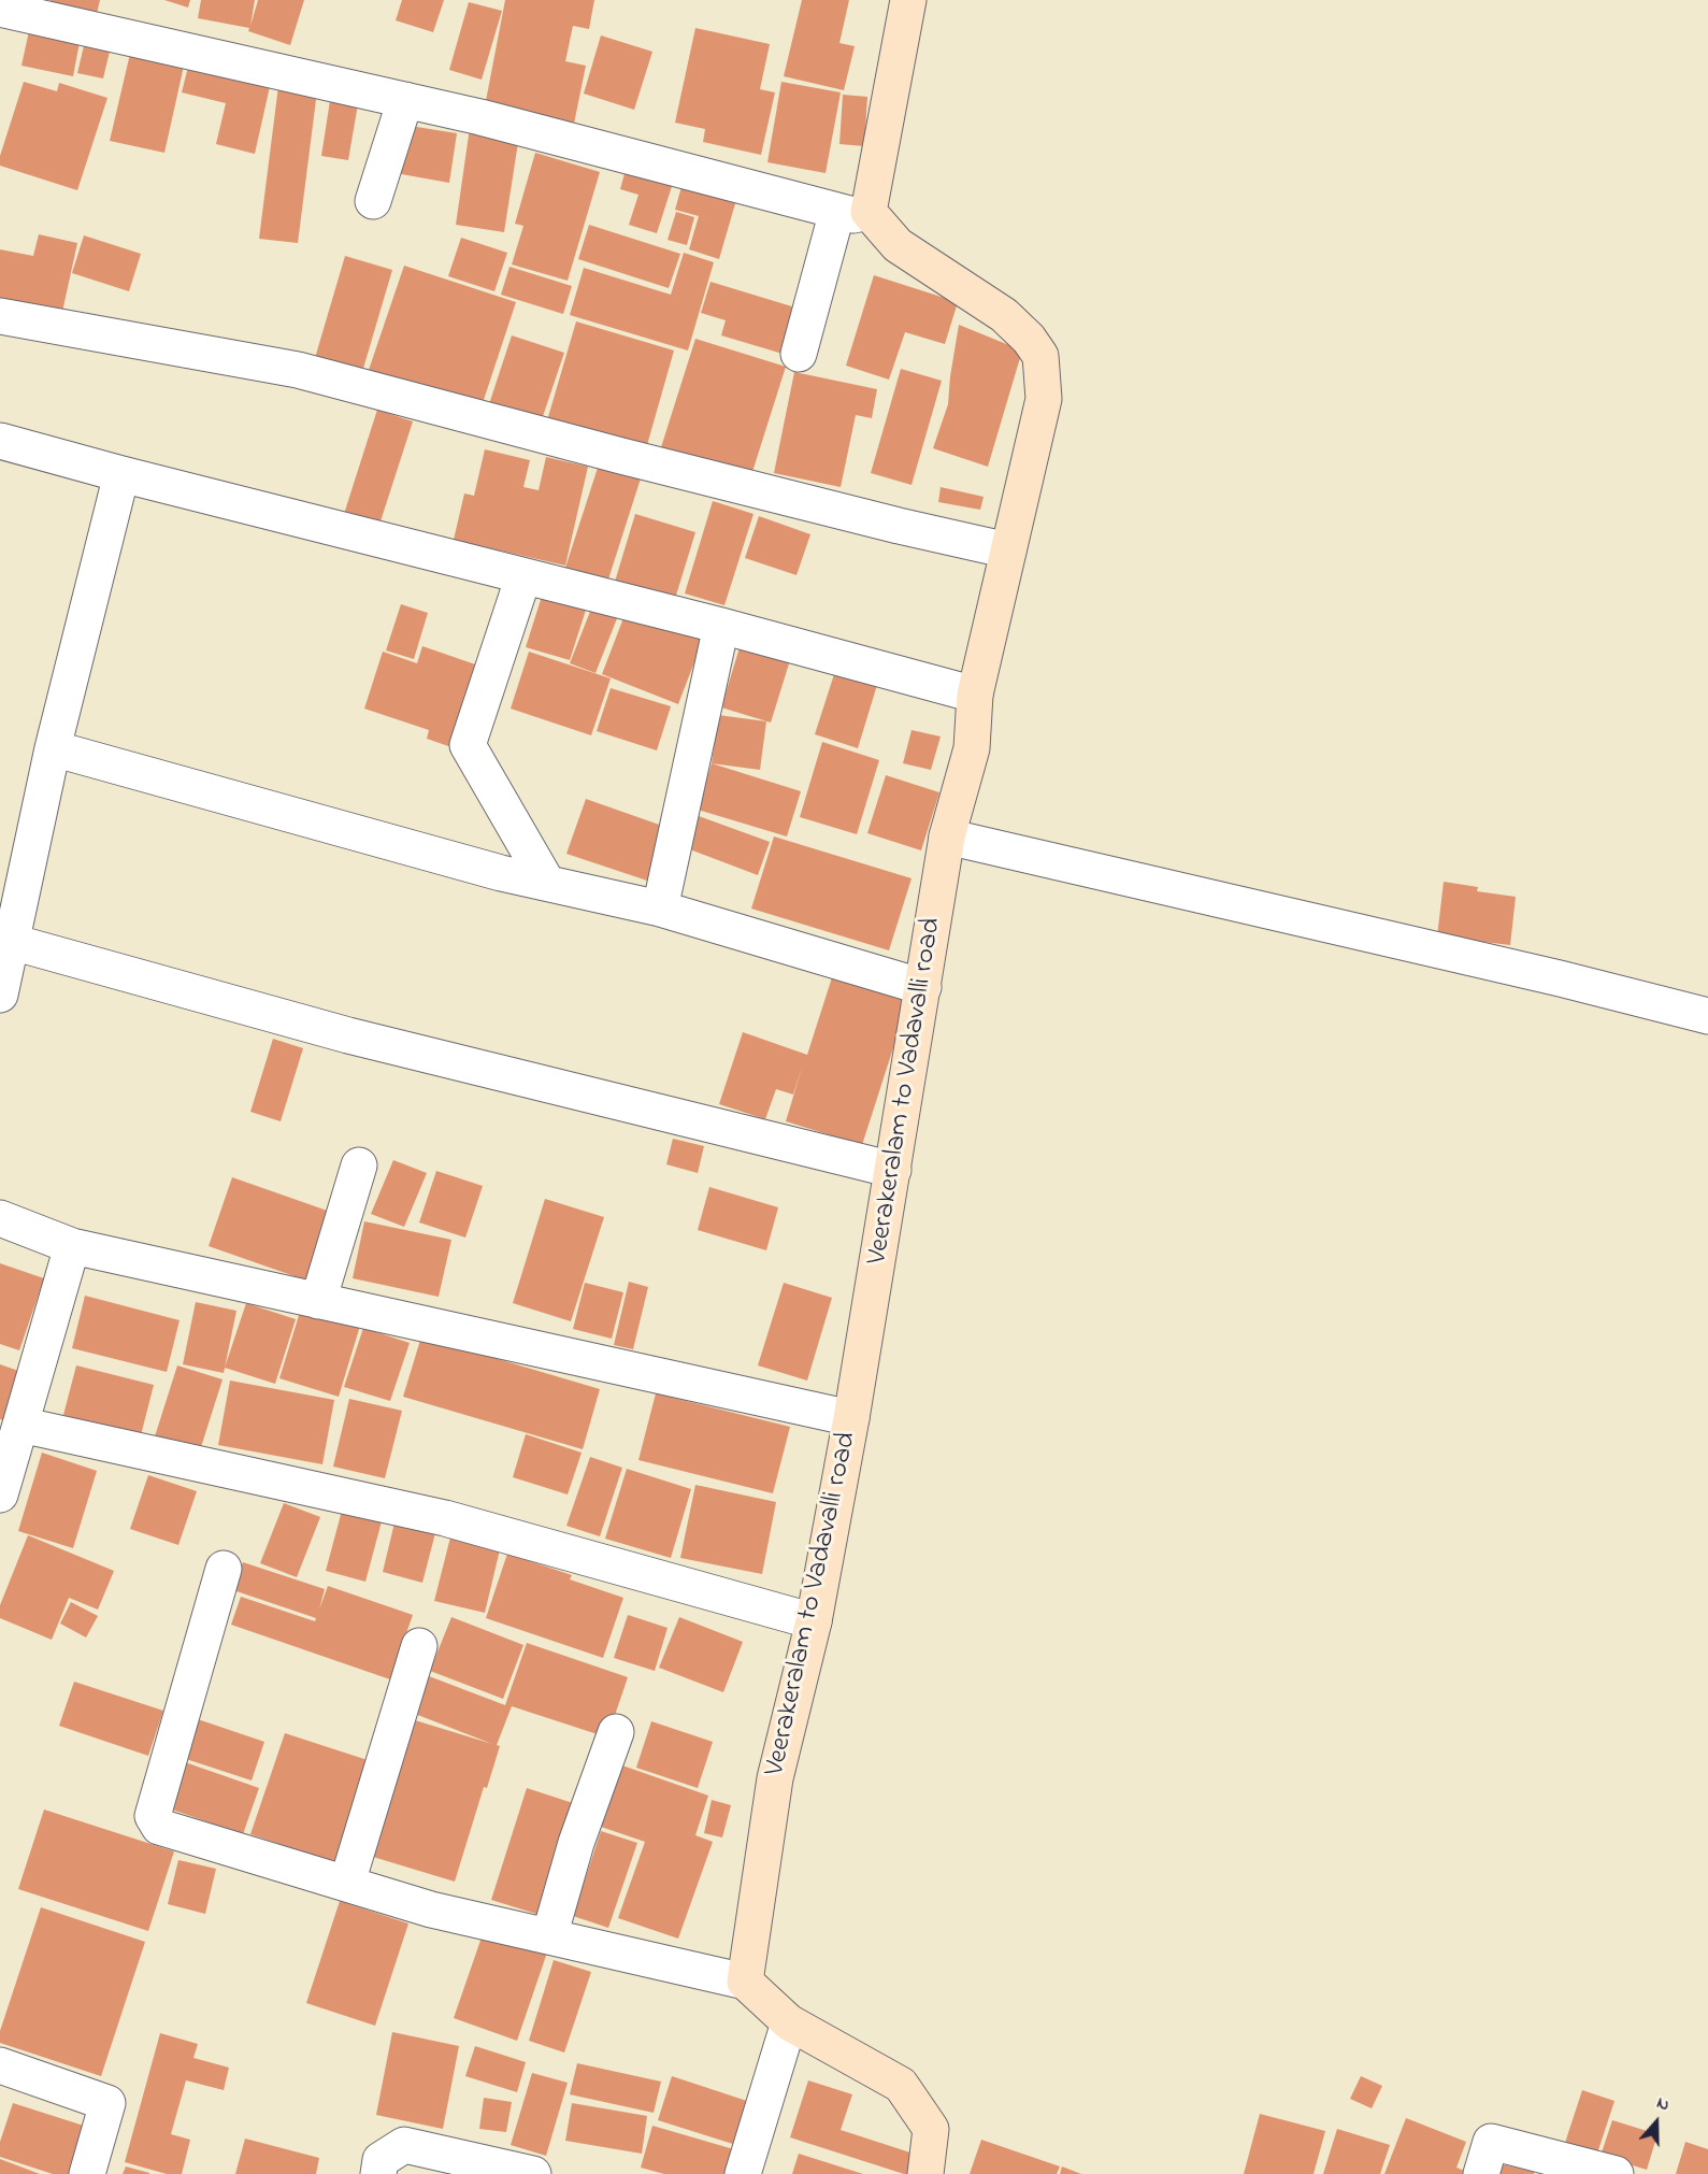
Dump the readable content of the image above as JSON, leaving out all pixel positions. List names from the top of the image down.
{
  "streets": {
    "street": ["Veerakeralam to Vadavalli road"]
  },
  "north": "top"
}
